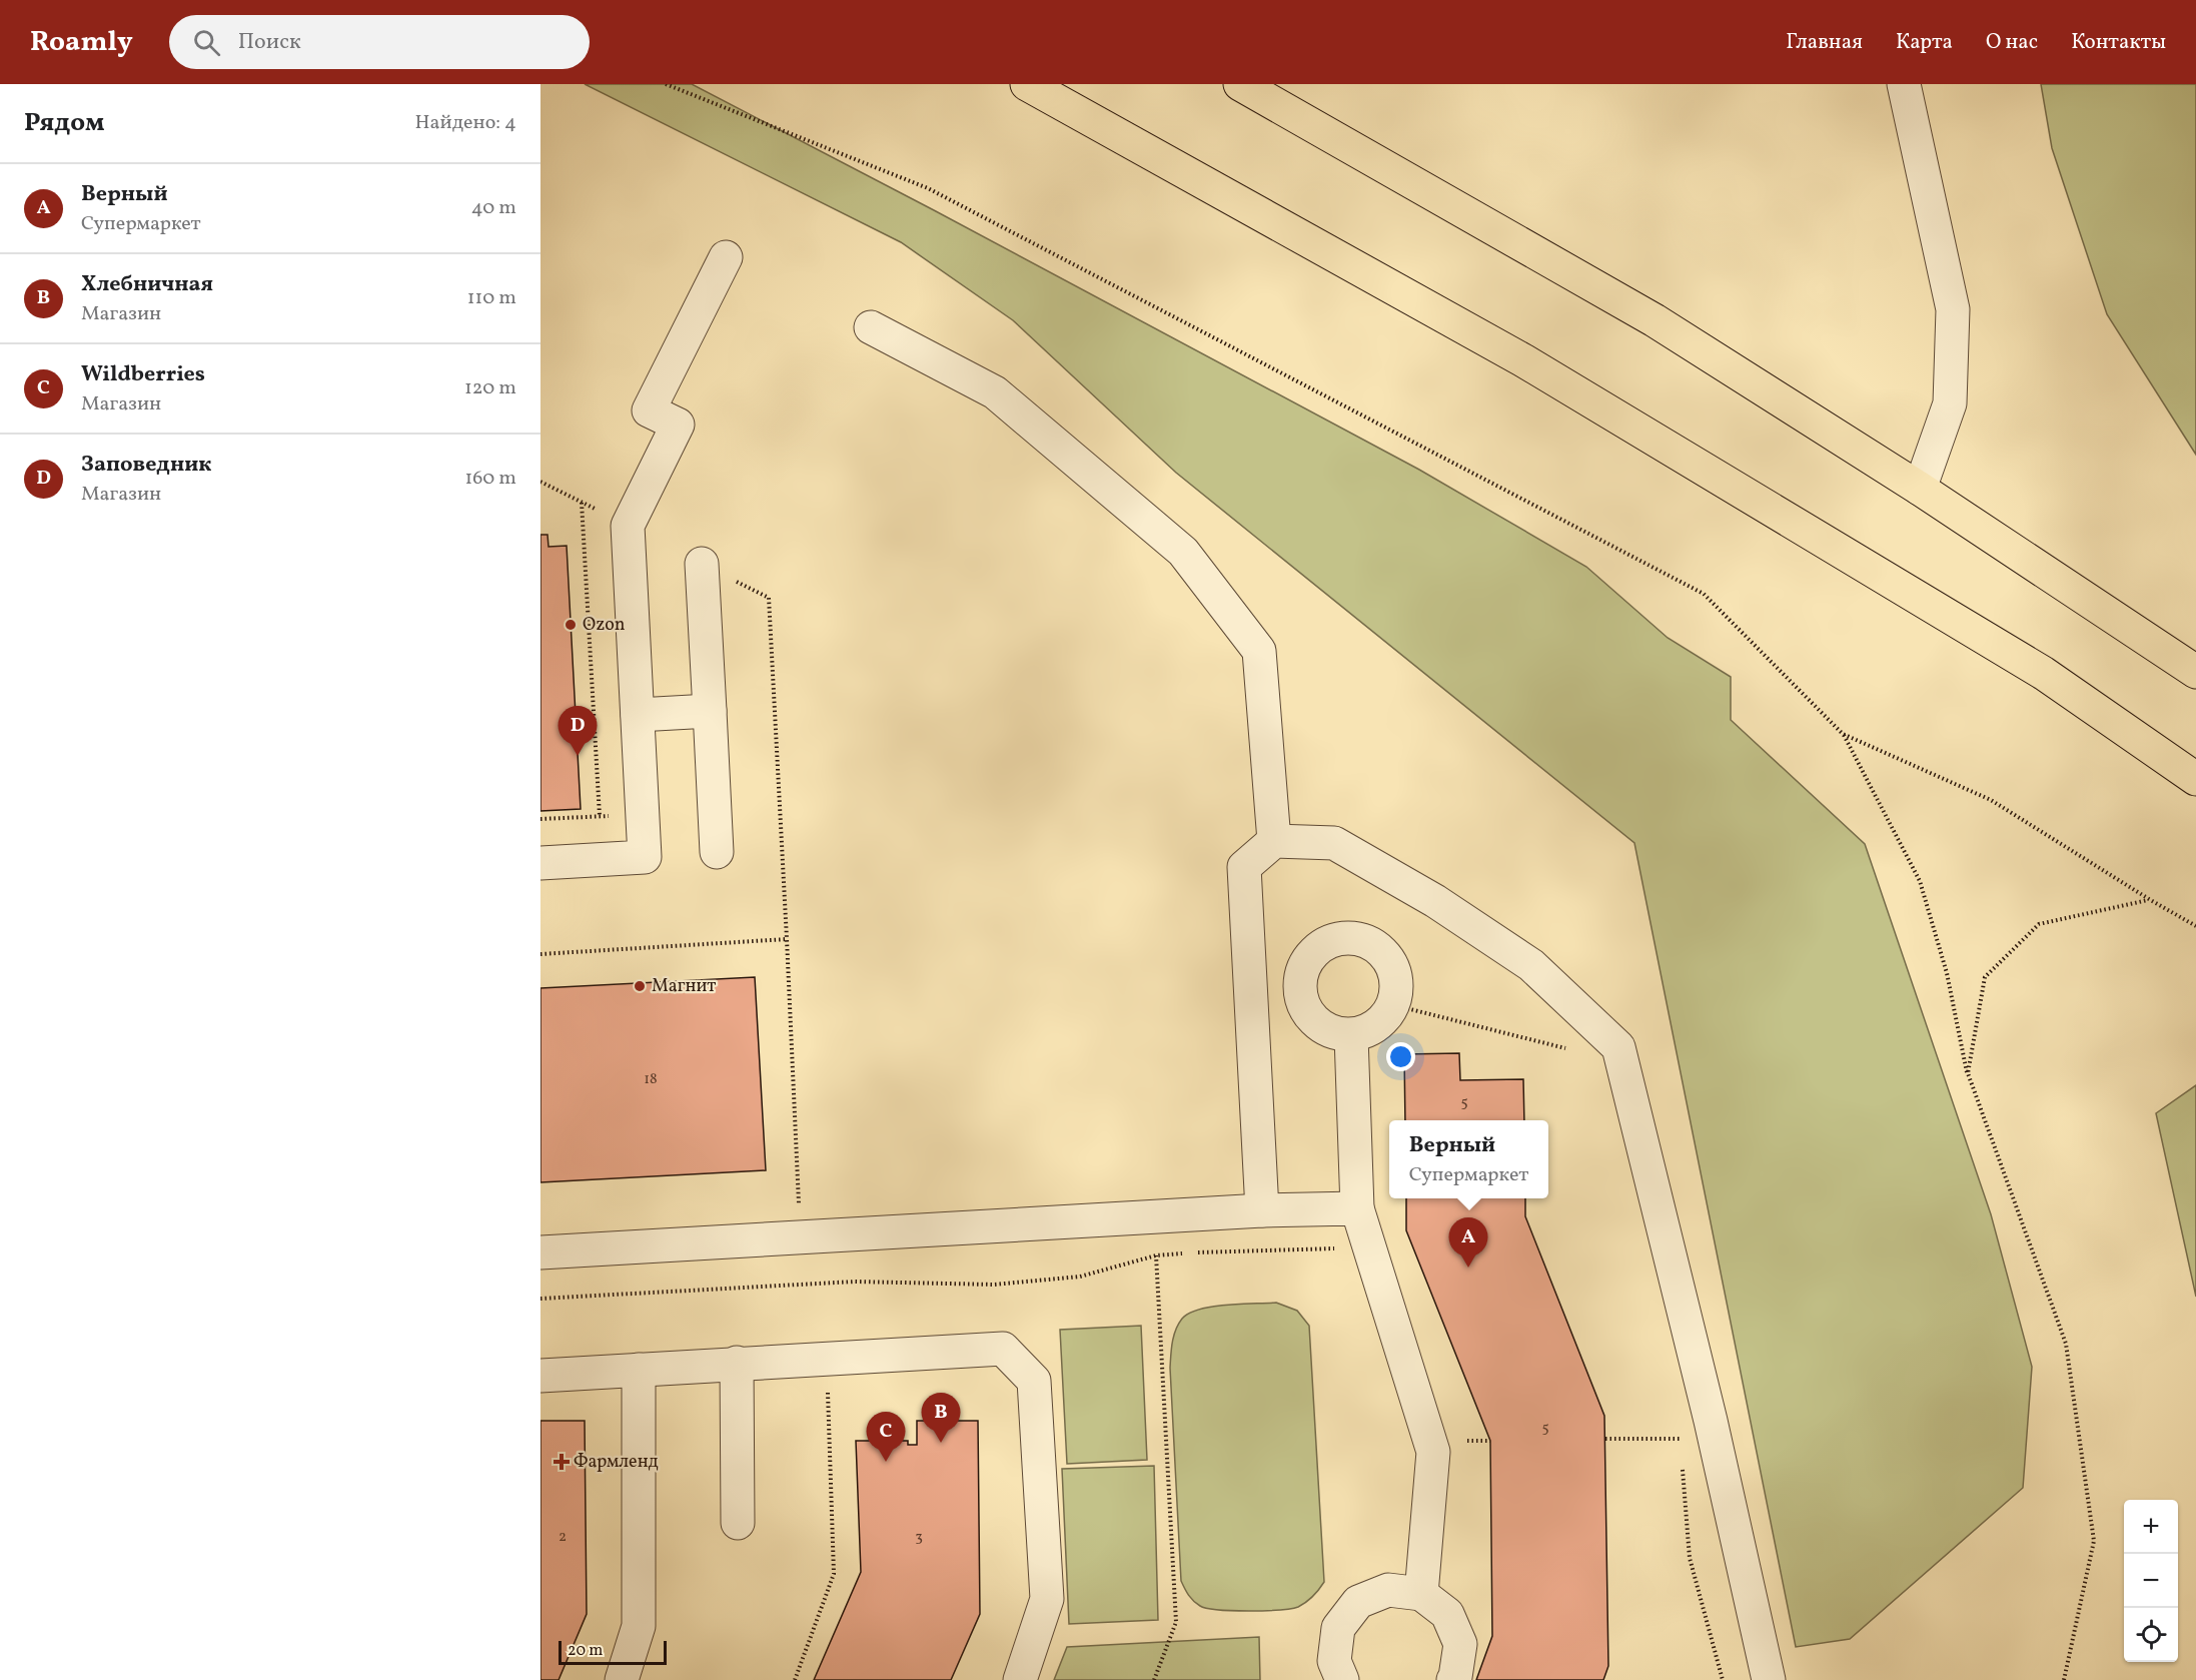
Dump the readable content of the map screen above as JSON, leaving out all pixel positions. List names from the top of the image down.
{
  "places": {
    "other": ["Ozon", "Магнит"],
    "health": ["Фармленд"]
  },
  "house_numbers": [
    "18",
    "5",
    "5",
    "2",
    "3"
  ],
  "scale_bar": "20 m",
  "page": {
    "header": "Roamly",
    "search": "Поиск",
    "nav": [
      "Главная",
      "Карта",
      "О нас",
      "Контакты"
    ],
    "heading": ["Рядом", "Найдено: 4"],
    "list": [
      {
        "mark": "A",
        "name": "Верный",
        "note": "Супермаркет",
        "value": "40 m"
      },
      {
        "mark": "B",
        "name": "Хлебничная",
        "note": "Магазин",
        "value": "110 m"
      },
      {
        "mark": "C",
        "name": "Wildberries",
        "note": "Магазин",
        "value": "120 m"
      },
      {
        "mark": "D",
        "name": "Заповедник",
        "note": "Магазин",
        "value": "160 m"
      }
    ],
    "pins": [
      "D",
      "A",
      "B",
      "C"
    ],
    "popup": ["Верный", "Супермаркет"],
    "map_buttons": ["+", "−"],
    "scale": "20 m"
  }
}
